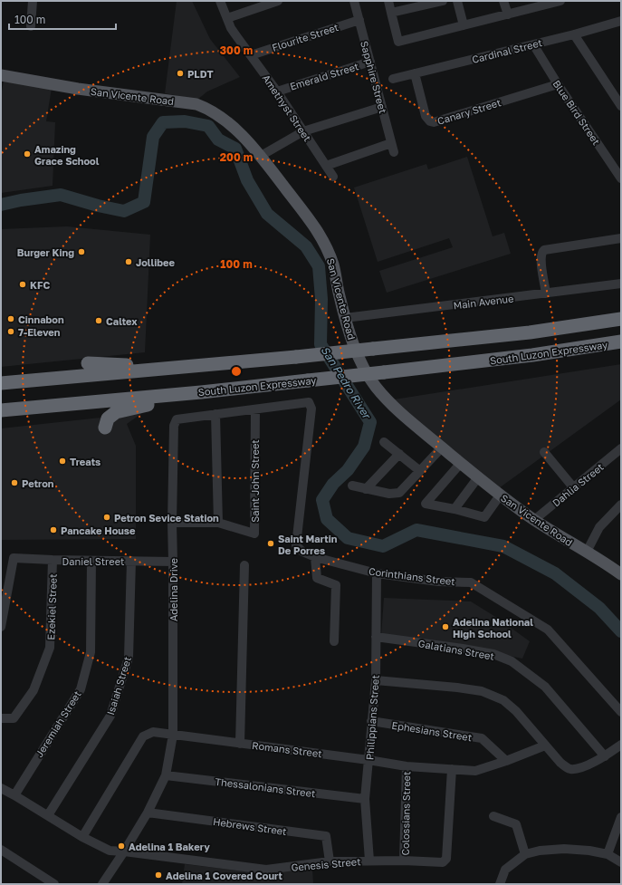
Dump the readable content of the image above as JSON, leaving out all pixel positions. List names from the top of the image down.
{
  "streets": {
    "highway": ["South Luzon Expressway"],
    "main road": ["San Vicente Road"],
    "street": [
      "Flourite Street",
      "Cardinal Street",
      "Emerald Street",
      "Sapphire Street",
      "Amethyst Street",
      "Canary Street",
      "Blue Bird Street",
      "Main Avenue",
      "Saint John Street",
      "Dahlia Street",
      "Daniel Street",
      "Corinthians Street",
      "Adelina Drive",
      "Ezekiel Street",
      "Galatians Street",
      "Isaiah Street",
      "Philippians Street",
      "Jeremiah Street",
      "Ephesians Street",
      "Romans Street",
      "Thessalonians Street",
      "Colossians Street",
      "Hebrews Street",
      "Genesis Street"
    ]
  },
  "crossings": [
    ["Flourite Street", "Sapphire Street"],
    ["Flourite Street", "Amethyst Street"],
    ["Cardinal Street", "Canary Street"],
    ["Cardinal Street", "Blue Bird Street"],
    ["Emerald Street", "Sapphire Street"],
    ["Emerald Street", "Amethyst Street"],
    ["San Vicente Road", "Main Avenue"],
    ["San Vicente Road", "Dahlia Street"],
    ["Canary Street", "Blue Bird Street"],
    ["Saint John Street", "Adelina Drive"],
    ["Daniel Street", "Adelina Drive"],
    ["Daniel Street", "Ezekiel Street"],
    ["Daniel Street", "Isaiah Street"],
    ["Daniel Street", "Jeremiah Street"],
    ["Corinthians Street", "Adelina Drive"],
    ["Corinthians Street", "Philippians Street"],
    ["Adelina Drive", "Romans Street"],
    ["Adelina Drive", "Thessalonians Street"],
    ["Adelina Drive", "Hebrews Street"],
    ["Adelina Drive", "Genesis Street"],
    ["Galatians Street", "Philippians Street"],
    ["Isaiah Street", "Genesis Street"],
    ["Philippians Street", "Ephesians Street"],
    ["Philippians Street", "Romans Street"],
    ["Philippians Street", "Thessalonians Street"],
    ["Philippians Street", "Genesis Street"],
    ["Jeremiah Street", "Genesis Street"],
    ["Ephesians Street", "Romans Street"],
    ["Romans Street", "Colossians Street"],
    ["Romans Street", "Genesis Street"],
    ["Colossians Street", "Genesis Street"],
    ["Hebrews Street", "Genesis Street"]
  ],
  "water": ["San Pedro River"],
  "places": [
    "PLDT",
    "Amazing Grace School",
    "Burger King",
    "Jollibee",
    "KFC",
    "Cinnabon",
    "Caltex",
    "7-Eleven",
    "Treats",
    "Petron",
    "Petron Sevice Station",
    "Pancake House",
    "Saint Martin De Porres",
    "Adelina National High School",
    "Adelina 1 Bakery",
    "Adelina 1 Covered Court"
  ],
  "scale_bar": "100 m",
  "rings": ["300 m", "200 m", "100 m"]
}
